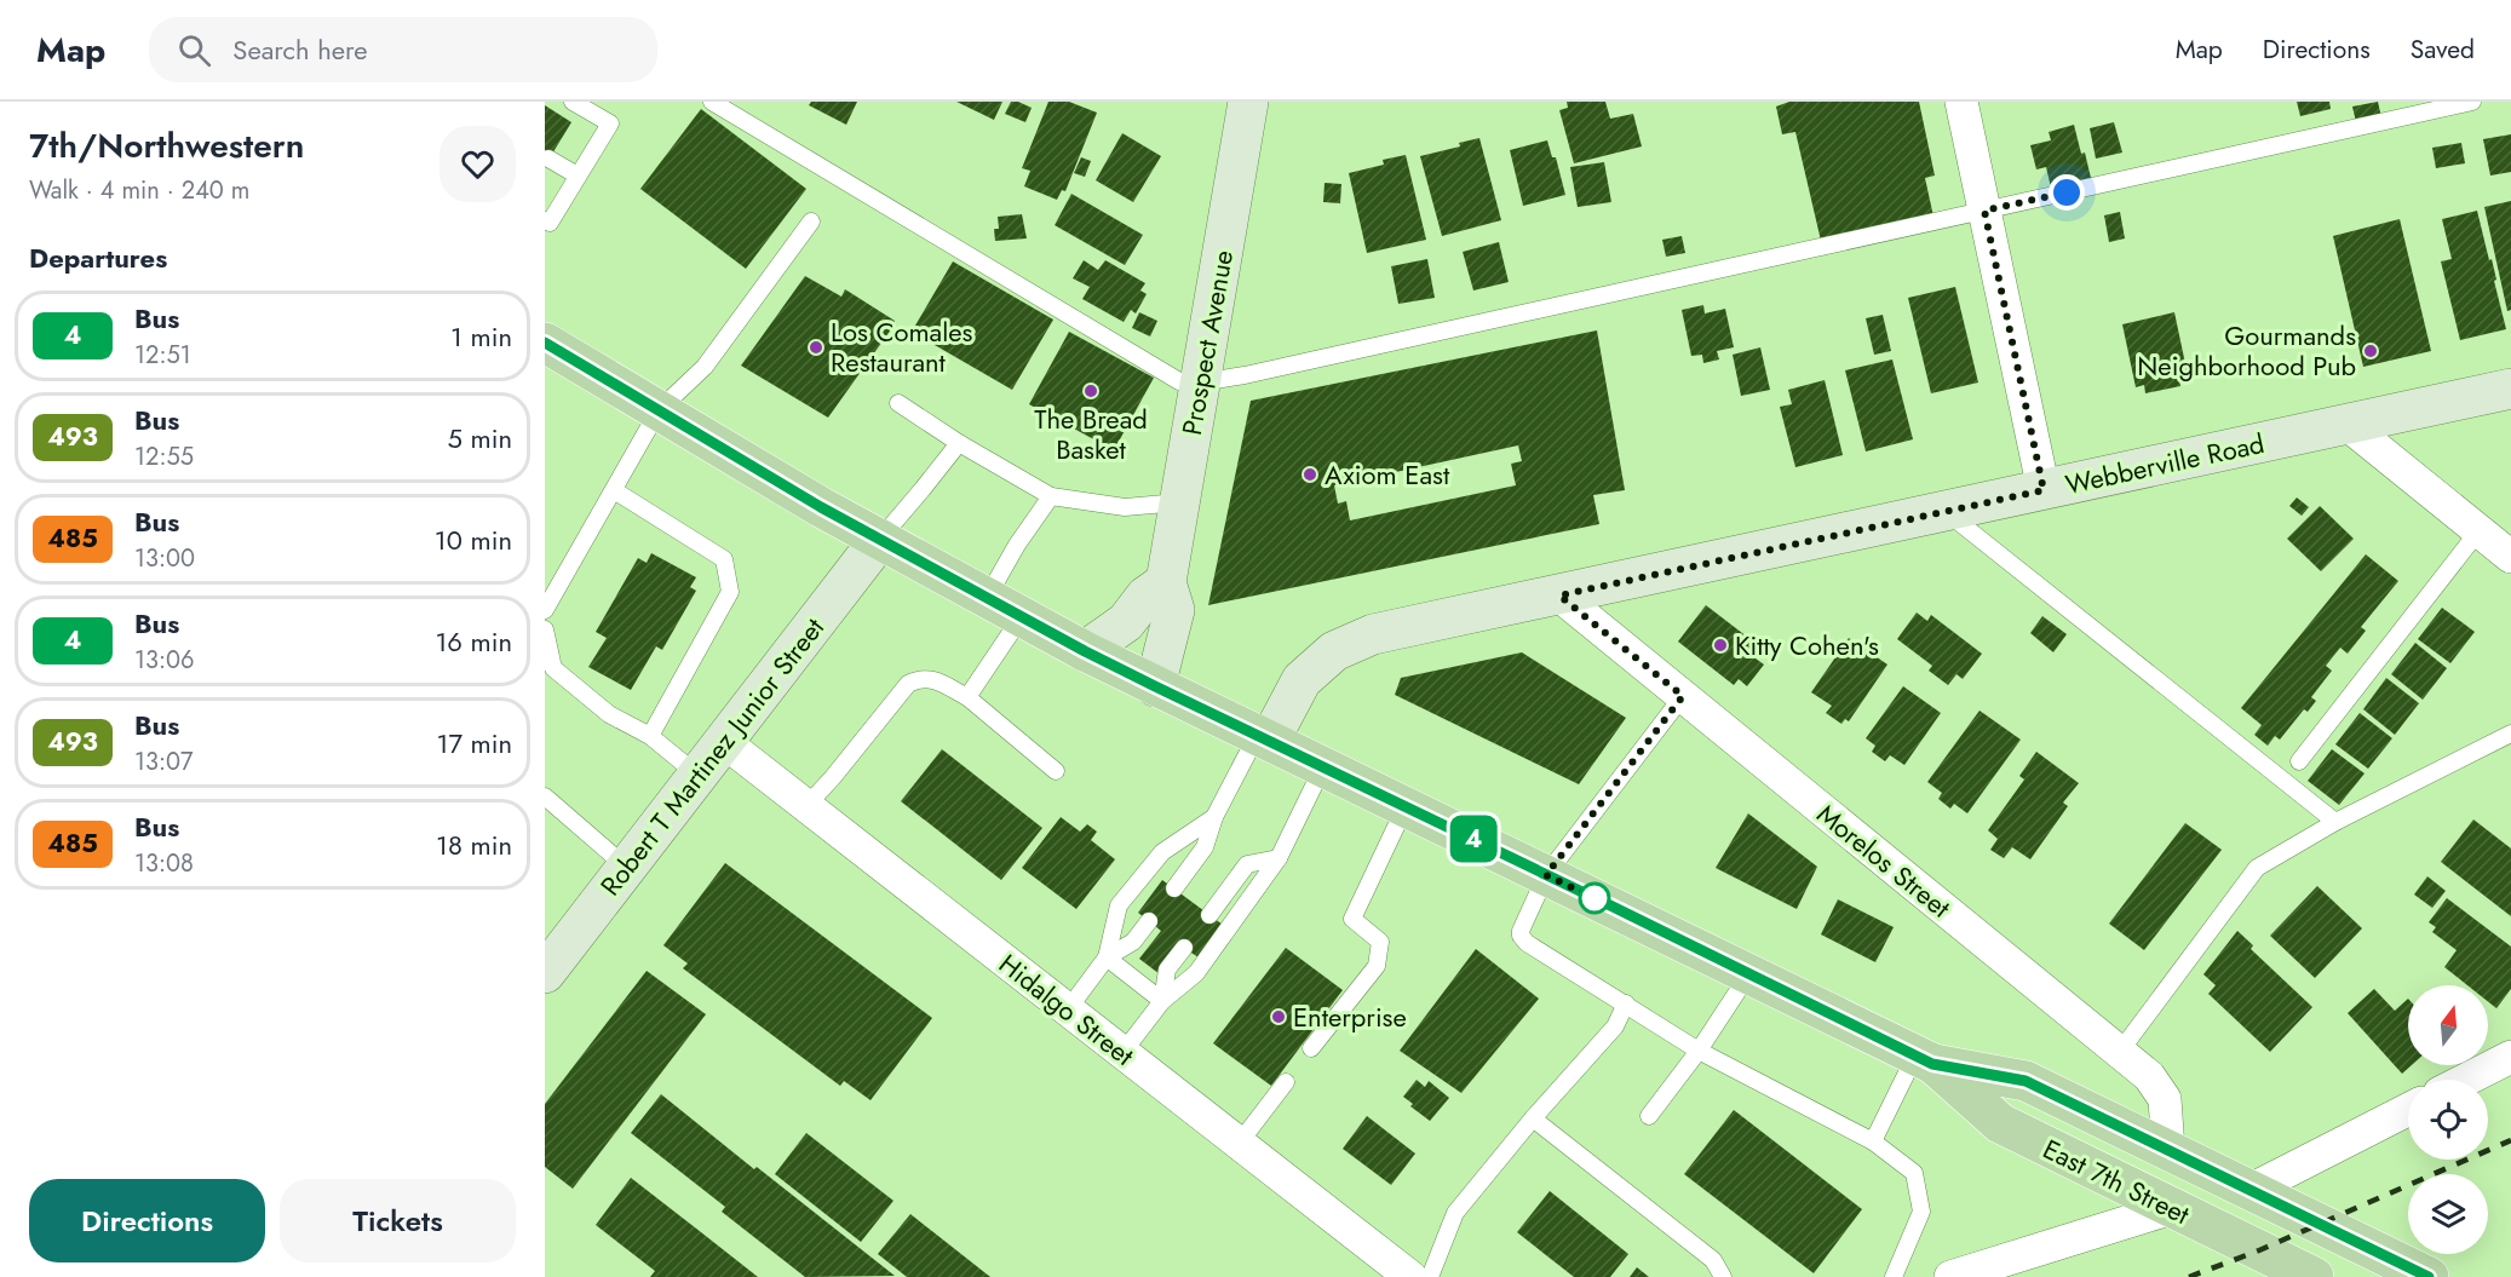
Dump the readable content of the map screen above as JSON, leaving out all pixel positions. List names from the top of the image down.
{
  "streets": {
    "main road": ["East 7th Street"],
    "street": [
      "Prospect Avenue",
      "Webberville Road",
      "Robert T Martinez Junior Street",
      "Morelos Street",
      "Hidalgo Street"
    ]
  },
  "crossings": [
    ["Prospect Avenue", "East 7th Street"],
    ["Webberville Road", "Morelos Street"],
    ["Webberville Road", "East 7th Street"],
    ["Robert T Martinez Junior Street", "Hidalgo Street"],
    ["Robert T Martinez Junior Street", "East 7th Street"],
    ["Morelos Street", "East 7th Street"]
  ],
  "places": [
    "Los Comales Restaurant",
    "Gourmands Neighborhood Pub",
    "The Bread Basket",
    "Axiom East",
    "Kitty Cohen's",
    "Enterprise"
  ],
  "lines": ["bus line 4"],
  "north": "top",
  "page": {
    "header": "Map",
    "search": "Search here",
    "nav": ["Map", "Directions", "Saved"],
    "heading": [
      ["7th/Northwestern", "Walk · 4 min · 240 m"],
      "Departures"
    ],
    "on_map": "4",
    "list": [
      {
        "mark": "4",
        "name": "Bus",
        "note": "12:51",
        "value": "1 min"
      },
      {
        "mark": "493",
        "name": "Bus",
        "note": "12:55",
        "value": "5 min"
      },
      {
        "mark": "485",
        "name": "Bus",
        "note": "13:00",
        "value": "10 min"
      },
      {
        "mark": "4",
        "name": "Bus",
        "note": "13:06",
        "value": "16 min"
      },
      {
        "mark": "493",
        "name": "Bus",
        "note": "13:07",
        "value": "17 min"
      },
      {
        "mark": "485",
        "name": "Bus",
        "note": "13:08",
        "value": "18 min"
      }
    ],
    "buttons": ["Directions", "Tickets"]
  }
}
